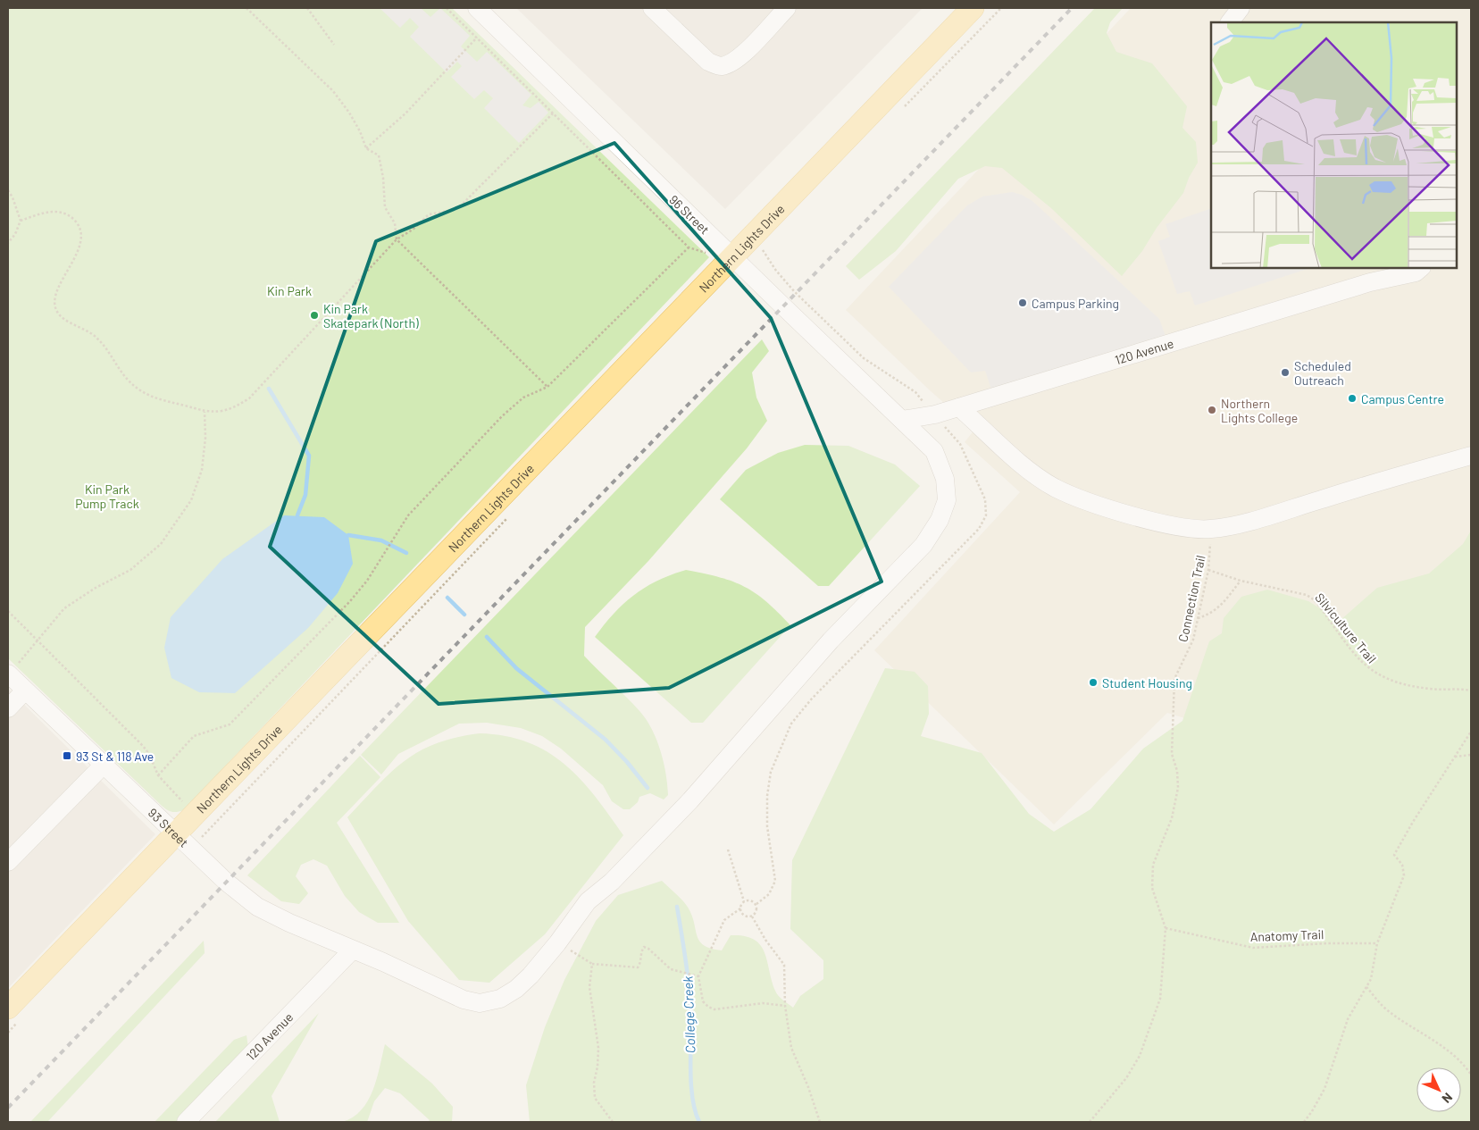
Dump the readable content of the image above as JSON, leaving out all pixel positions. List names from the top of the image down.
{
  "streets": {
    "main road": ["Northern Lights Drive"],
    "street": ["96 Street", "120 Avenue", "93 Street"],
    "path": ["Connection Trail", "Silviculture Trail", "Anatomy Trail"]
  },
  "crossings": [
    ["96 Street", "Northern Lights Drive"],
    ["96 Street", "120 Avenue"],
    ["96 Street", "93 Street"],
    ["Northern Lights Drive", "93 Street"],
    ["120 Avenue", "93 Street"],
    ["Connection Trail", "Silviculture Trail"],
    ["Connection Trail", "Anatomy Trail"]
  ],
  "water": ["College Creek"],
  "parks": ["Kin Park", "Kin Park Pump Track"],
  "places": {
    "other": [
      "Campus Parking",
      "Kin Park Skatepark (North)",
      "Scheduled Outreach",
      "Campus Centre",
      "Northern Lights College",
      "Student Housing"
    ],
    "transit": ["93 St & 118 Ave"]
  },
  "north": "bottom right"
}
